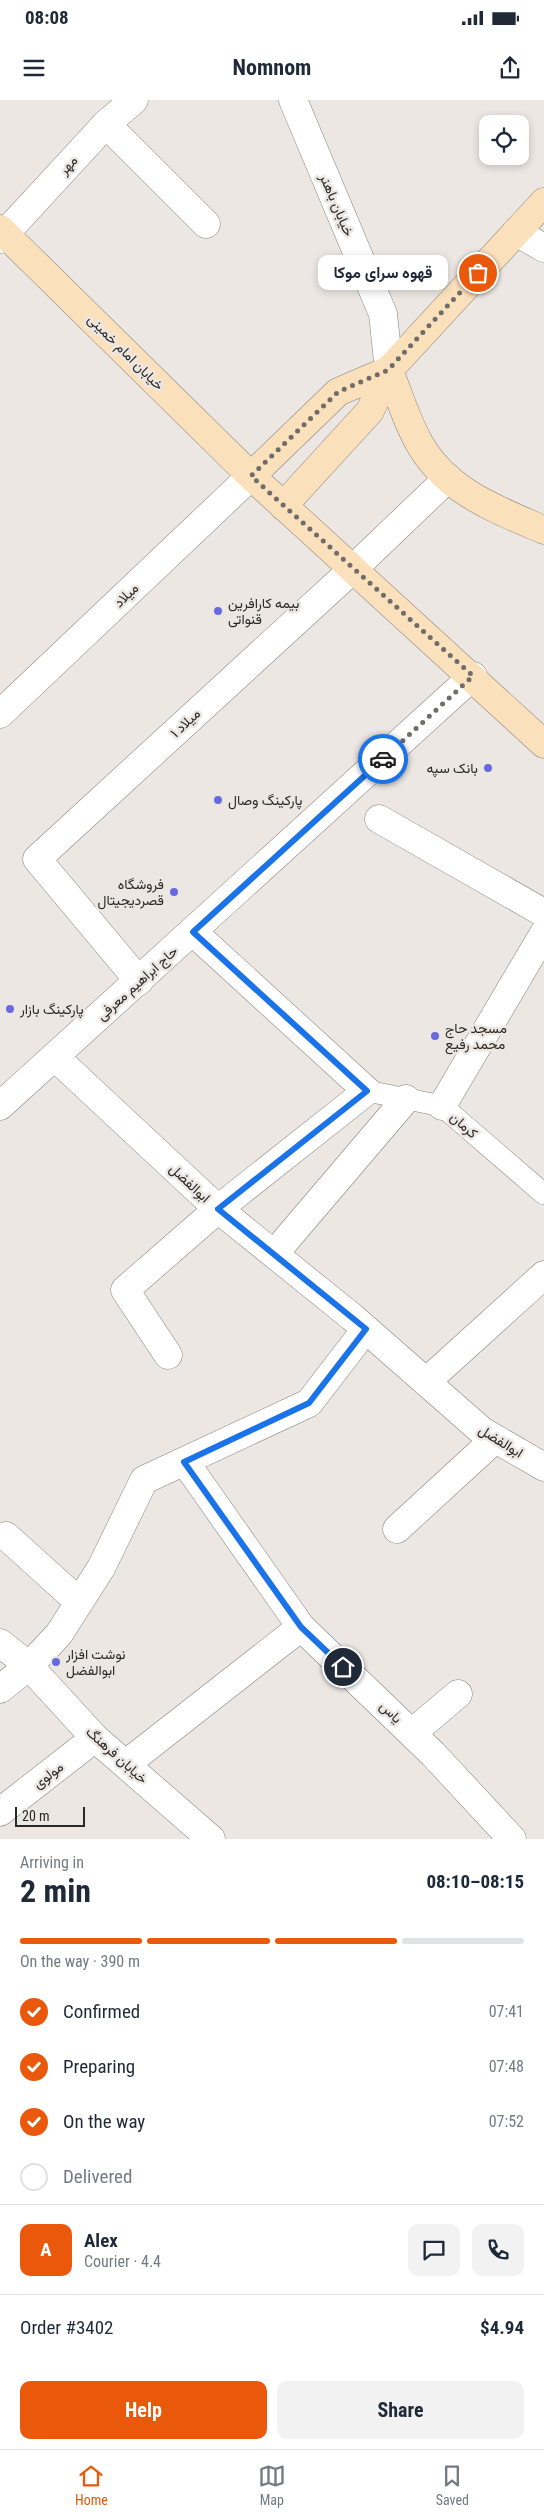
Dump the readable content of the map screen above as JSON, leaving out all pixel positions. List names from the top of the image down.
{
  "streets": {
    "main road": ["خیابان امام خمینی"],
    "street": [
      "مهر",
      "خیابان باهنر",
      "میلاد",
      "میلاد ۱",
      "حاج ابراهیم معرفی",
      "کرمان",
      "ابوالفضل",
      "یاس",
      "خیابان فرهنگ",
      "مولوی"
    ]
  },
  "crossings": [
    ["مهر", "خیابان امام خمینی"],
    ["خیابان امام خمینی", "میلاد"],
    ["خیابان امام خمینی", "میلاد ۱"],
    ["خیابان امام خمینی", "حاج ابراهیم معرفی"],
    ["میلاد ۱", "حاج ابراهیم معرفی"],
    ["حاج ابراهیم معرفی", "ابوالفضل"],
    ["خیابان فرهنگ", "مولوی"]
  ],
  "places": [
    "قهوه سرای موکا",
    "بیمه کارافرین قنواتی",
    "بانک سپه",
    "پارکینگ وصال",
    "فروشگاه قصردیجیتال",
    "پارکینگ بازار",
    "مسجد حاج محمد رفیع",
    "نوشت افزار ابوالفضل"
  ],
  "scale_bar": "20 m",
  "page": {
    "status": "08:08",
    "header": "Nomnom",
    "bubble": "قهوه سرای موکا",
    "scale": "20 m",
    "heading": ["2 min", "Arriving in", "08:10–08:15"],
    "panel": [
      "Alex",
      "Courier · 4.4",
      "Order #3402",
      "$4.94"
    ],
    "bar": "On the way · 390 m",
    "list": [
      ["Confirmed", "07:41"],
      ["Preparing", "07:48"],
      ["On the way", "07:52"],
      "Delivered"
    ],
    "round": "A",
    "buttons": ["Help", "Share"],
    "tabs": ["Home", "Map", "Saved"]
  }
}
